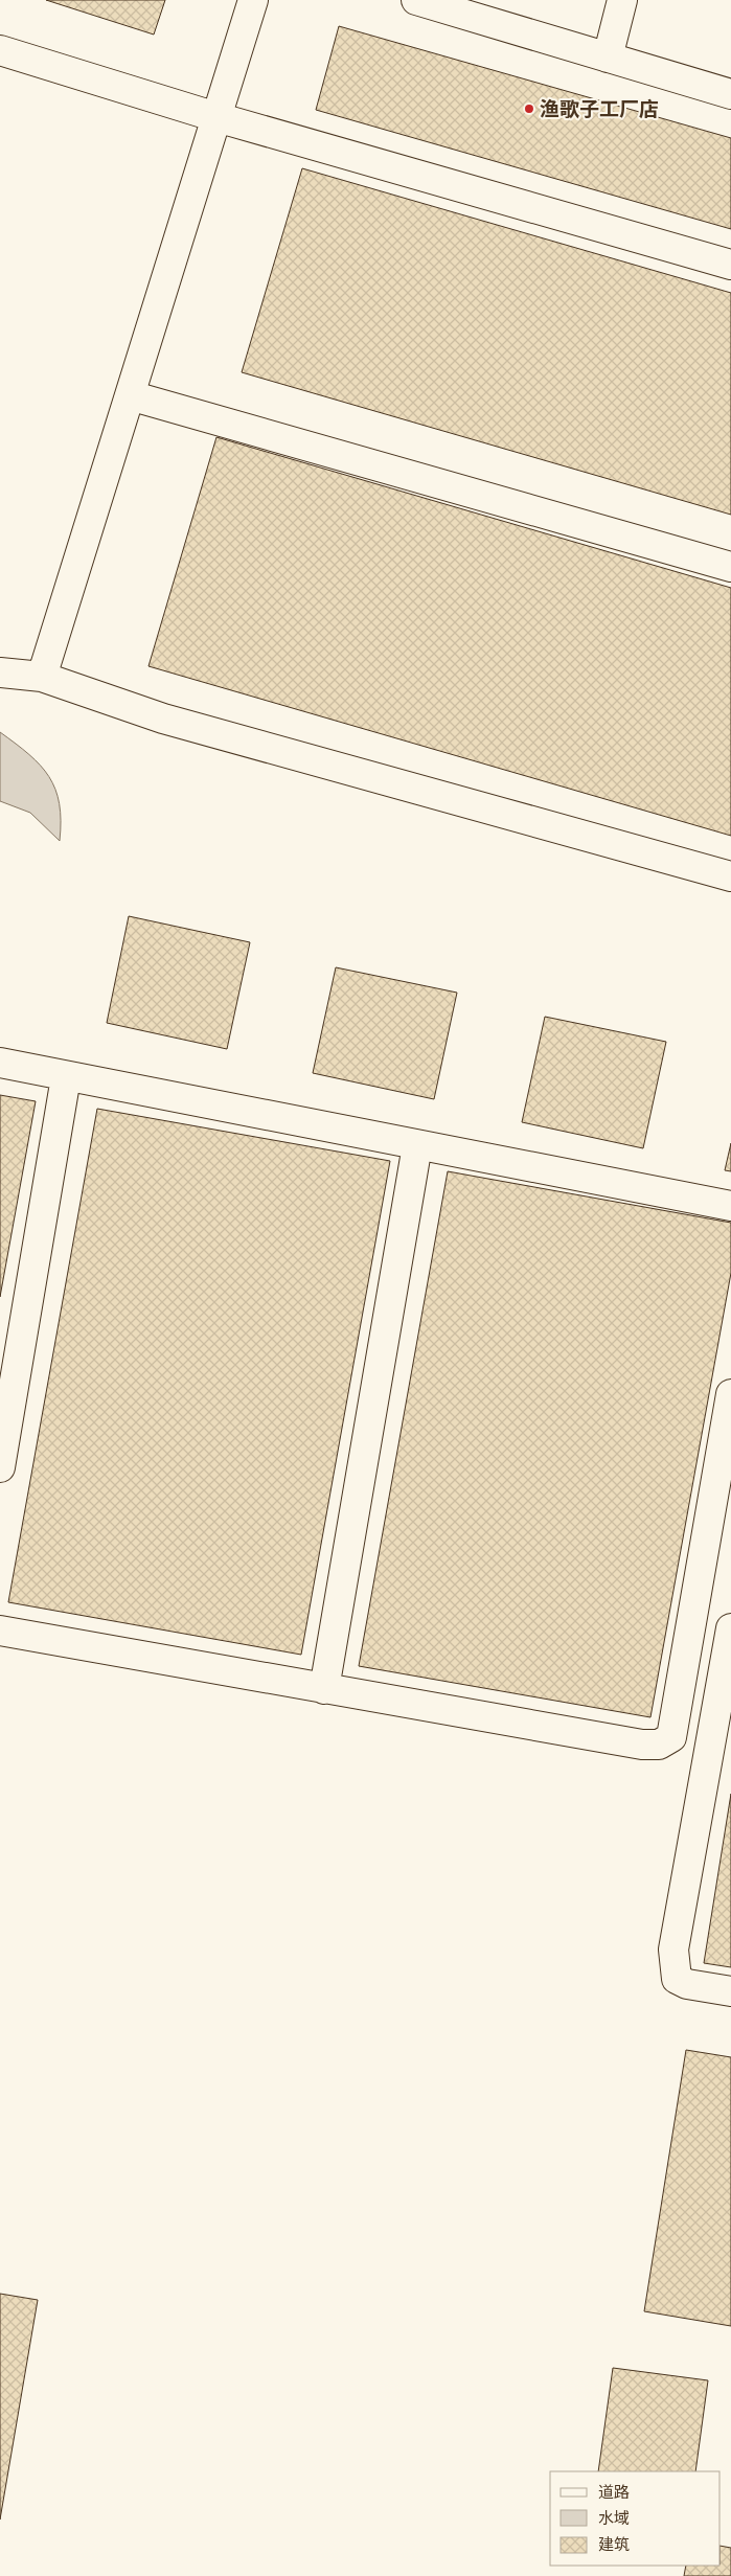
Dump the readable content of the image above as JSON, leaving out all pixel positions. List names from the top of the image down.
{
  "places": ["渔歌子工厂店"],
  "legend": ["道路", "水域", "建筑"]
}
